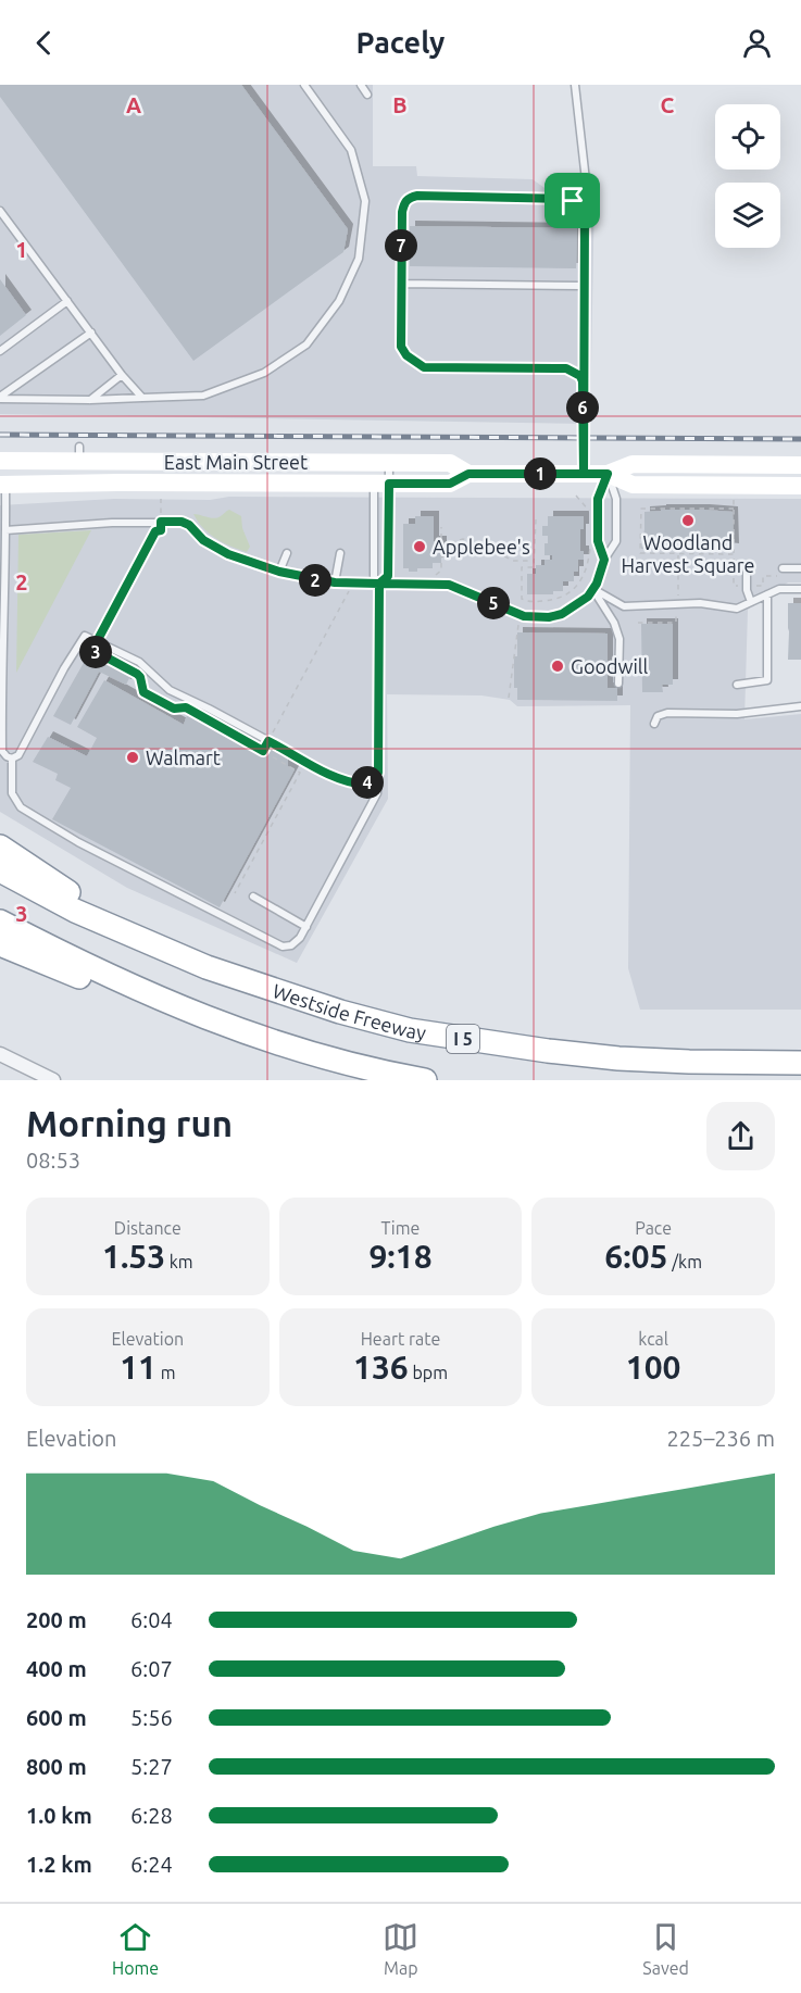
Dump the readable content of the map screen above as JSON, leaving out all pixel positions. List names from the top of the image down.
{
  "streets": {
    "highway": ["Westside Freeway", "I 5"],
    "main road": ["East Main Street"]
  },
  "places": [
    "Woodland Harvest Square",
    "Applebee's",
    "Goodwill",
    "Walmart"
  ],
  "page": {
    "header": "Pacely",
    "pins": [
      "7",
      "6",
      "1",
      "2",
      "5",
      "3",
      "4"
    ],
    "heading": ["Morning run", "08:53"],
    "stats": [
      ["Distance", "1.53 km"],
      ["Time", "9:18"],
      ["Pace", "6:05 /km"],
      ["Elevation", "11 m"],
      ["Heart rate", "136 bpm"],
      ["kcal", "100"]
    ],
    "chart": ["Elevation", "225–236 m"],
    "list": [
      {
        "name": "200 m",
        "note": "6:04"
      },
      {
        "name": "400 m",
        "note": "6:07"
      },
      {
        "name": "600 m",
        "note": "5:56"
      },
      {
        "name": "800 m",
        "note": "5:27"
      },
      {
        "name": "1.0 km",
        "note": "6:28"
      },
      {
        "name": "1.2 km",
        "note": "6:24"
      }
    ],
    "tabs": ["Home", "Map", "Saved"]
  },
  "grid": {
    "columns": ["A", "B", "C"],
    "rows": ["1", "2", "3"]
  }
}
